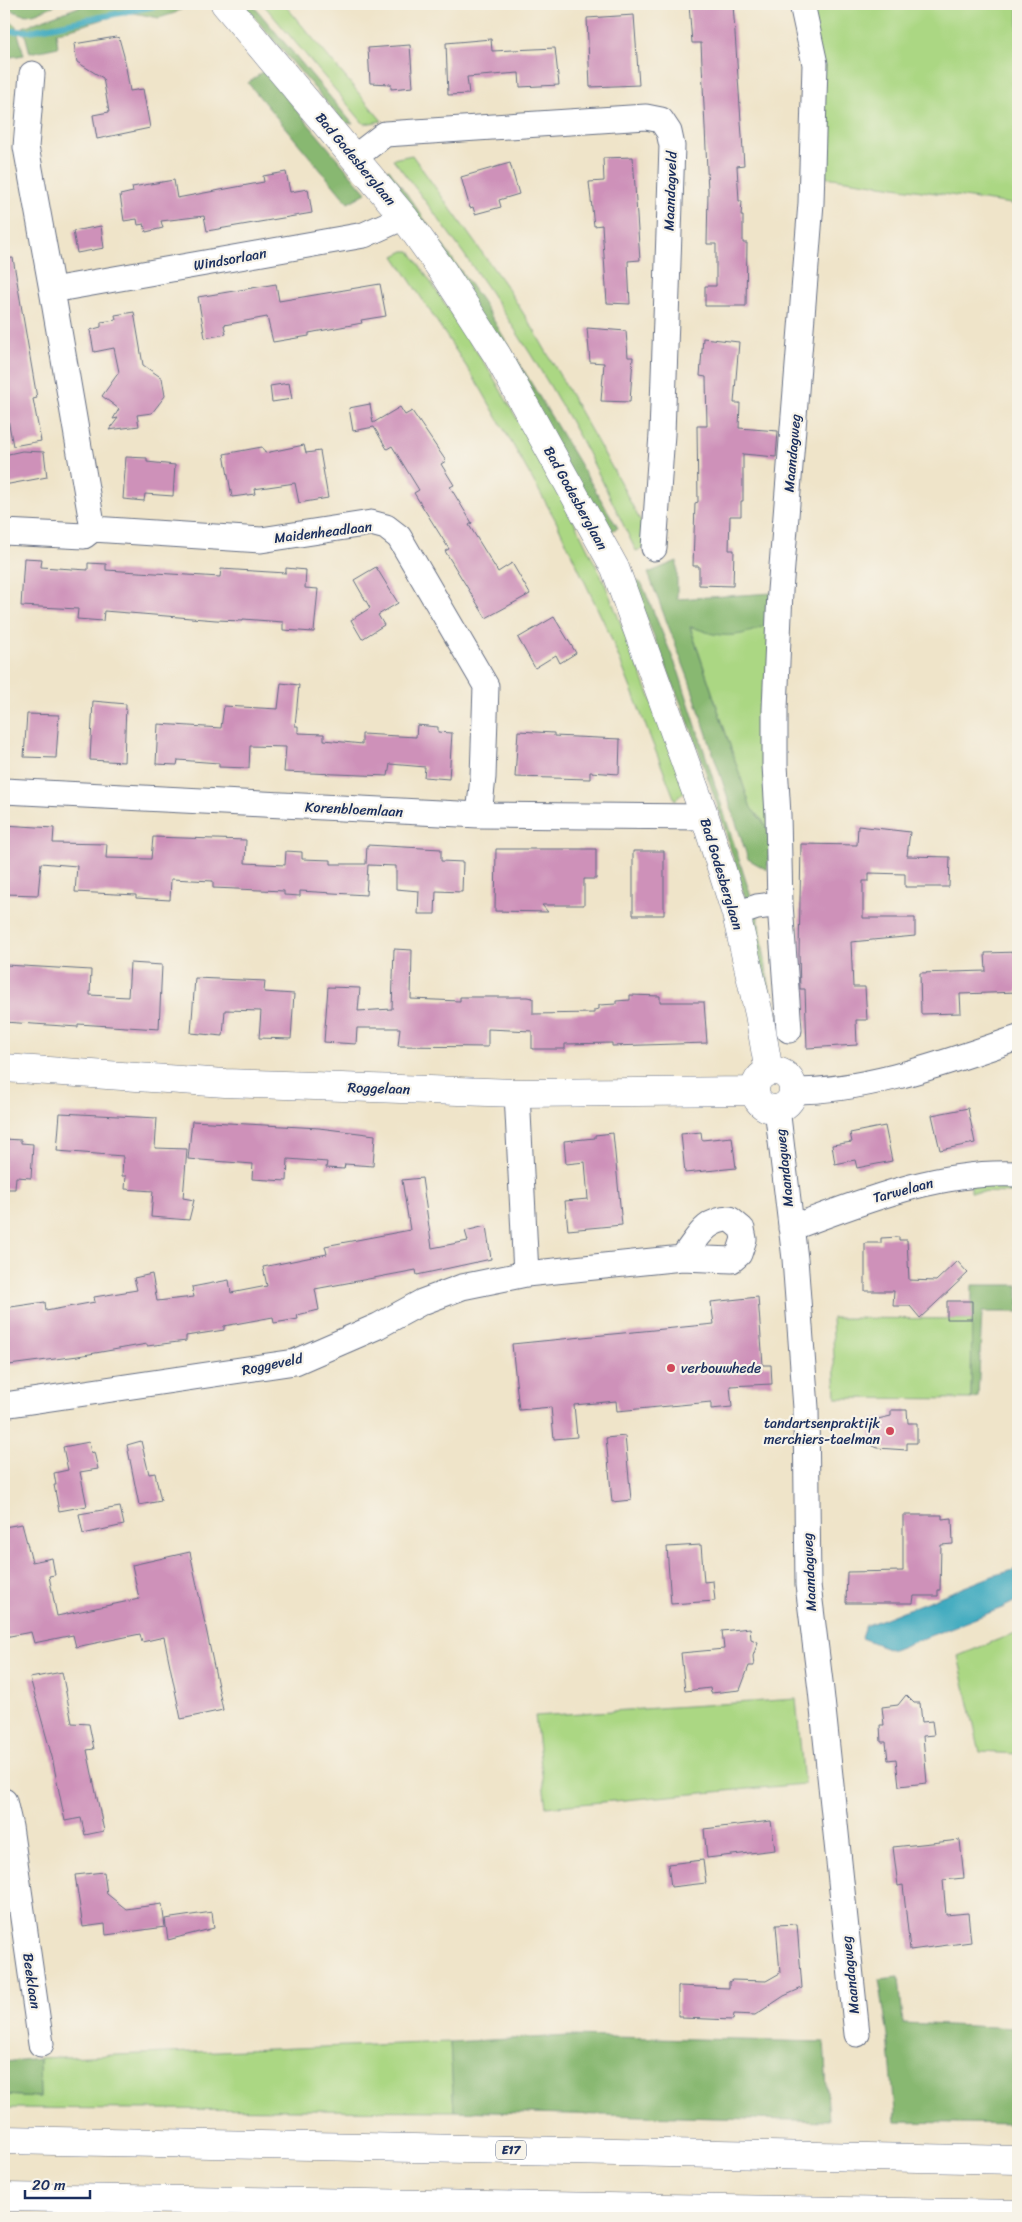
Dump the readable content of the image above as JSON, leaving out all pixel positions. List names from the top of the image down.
{
  "streets": {
    "main road": ["Bad Godesberglaan", "Roggelaan", "E17"],
    "street": [
      "Maandagveld",
      "Windsorlaan",
      "Maandagweg",
      "Maidenheadlaan",
      "Korenbloemlaan",
      "Tarwelaan",
      "Roggeveld",
      "Beeklaan"
    ]
  },
  "crossings": [
    ["Bad Godesberglaan", "Maandagveld"],
    ["Bad Godesberglaan", "Windsorlaan"],
    ["Bad Godesberglaan", "Korenbloemlaan"],
    ["Bad Godesberglaan", "Roggelaan"],
    ["Maandagweg", "Tarwelaan"],
    ["Maidenheadlaan", "Korenbloemlaan"]
  ],
  "places": ["verbouwhede", "tandartsenpraktijk merchiers-taelman"],
  "scale_bar": "20 m"
}
